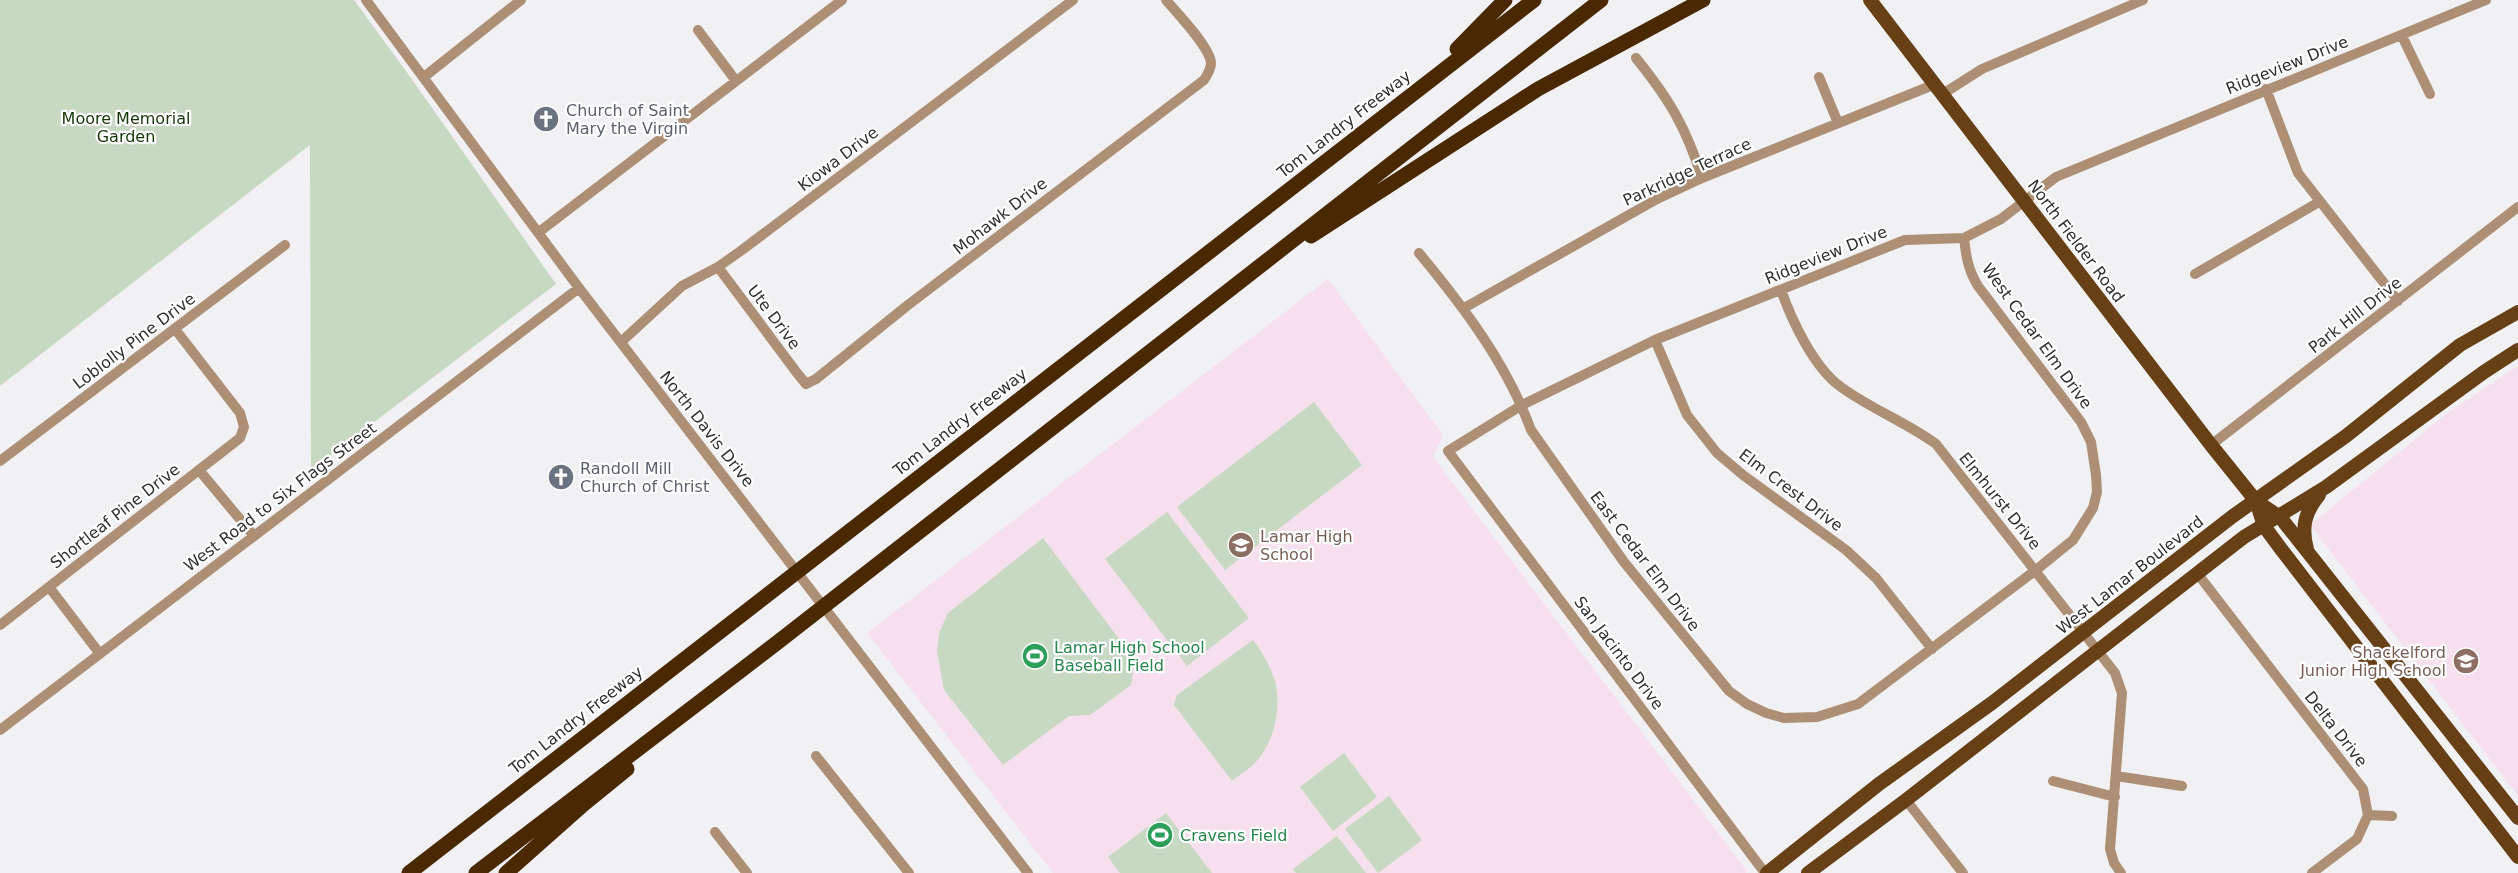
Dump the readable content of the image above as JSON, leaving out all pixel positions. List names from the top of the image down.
{
  "streets": {
    "highway": ["Tom Landry Freeway"],
    "main road": ["North Fielder Road", "West Lamar Boulevard"],
    "street": [
      "Ridgeview Drive",
      "Kiowa Drive",
      "Parkridge Terrace",
      "Mohawk Drive",
      "Park Hill Drive",
      "Ute Drive",
      "West Cedar Elm Drive",
      "Loblolly Pine Drive",
      "North Davis Drive",
      "Elm Crest Drive",
      "West Road to Six Flags Street",
      "Elmhurst Drive",
      "Shortleaf Pine Drive",
      "East Cedar Elm Drive",
      "San Jacinto Drive",
      "Delta Drive"
    ]
  },
  "crossings": [
    ["Ridgeview Drive", "North Fielder Road"],
    ["Ridgeview Drive", "West Cedar Elm Drive"],
    ["Ridgeview Drive", "Elm Crest Drive"],
    ["Ridgeview Drive", "Elmhurst Drive"],
    ["Ridgeview Drive", "East Cedar Elm Drive"],
    ["Ridgeview Drive", "San Jacinto Drive"],
    ["Kiowa Drive", "Ute Drive"],
    ["Kiowa Drive", "North Davis Drive"],
    ["Parkridge Terrace", "North Fielder Road"],
    ["Parkridge Terrace", "East Cedar Elm Drive"],
    ["Mohawk Drive", "Ute Drive"],
    ["North Fielder Road", "Park Hill Drive"],
    ["North Fielder Road", "West Lamar Boulevard"],
    ["West Cedar Elm Drive", "Elm Crest Drive"],
    ["West Cedar Elm Drive", "Elmhurst Drive"],
    ["West Cedar Elm Drive", "East Cedar Elm Drive"],
    ["Loblolly Pine Drive", "Shortleaf Pine Drive"],
    ["North Davis Drive", "West Road to Six Flags Street"],
    ["Elm Crest Drive", "East Cedar Elm Drive"],
    ["Elmhurst Drive", "West Lamar Boulevard"],
    ["West Lamar Boulevard", "San Jacinto Drive"]
  ],
  "parks": ["Moore Memorial Garden"],
  "places": {
    "church": ["Church of Saint Mary the Virgin", "Randoll Mill Church of Christ"],
    "school or university": ["Lamar High School", "Shackelford Junior High School"],
    "sports": ["Lamar High School Baseball Field", "Cravens Field"]
  }
}
